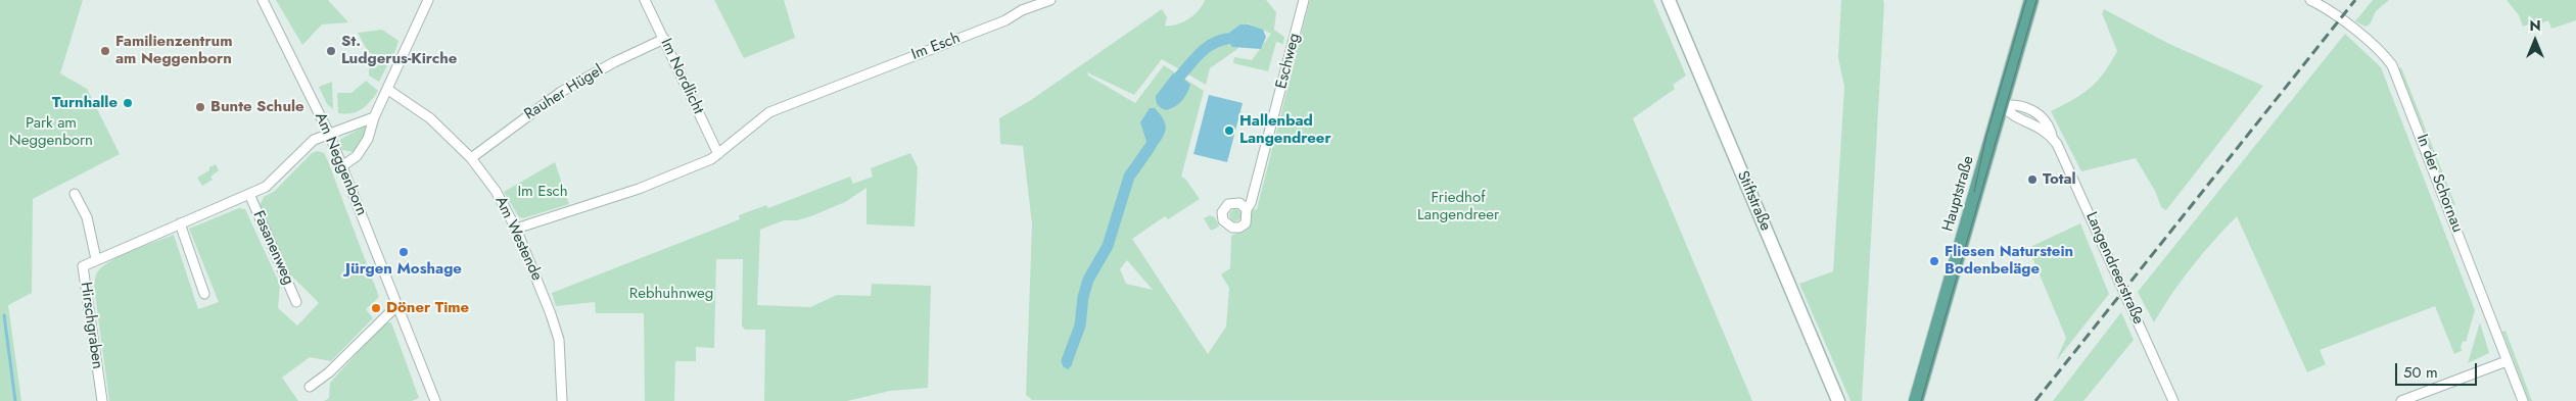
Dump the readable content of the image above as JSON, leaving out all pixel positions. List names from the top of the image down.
{
  "streets": {
    "main road": ["Hauptstraße"],
    "street": [
      "Im Esch",
      "Eschweg",
      "Im Nordlicht",
      "Rauher Hügel",
      "Am Neggenborn",
      "In der Schornau",
      "Stiftstraße",
      "Am Westende",
      "Fasanenweg",
      "Langendreerstraße",
      "Hirschgraben"
    ]
  },
  "crossings": [
    ["Im Esch", "Im Nordlicht"],
    ["Im Esch", "Am Westende"],
    ["Im Nordlicht", "Rauher Hügel"],
    ["Rauher Hügel", "Am Westende"],
    ["Am Neggenborn", "Hirschgraben"],
    ["Hauptstraße", "Langendreerstraße"],
    ["Fasanenweg", "Hirschgraben"]
  ],
  "parks": [
    "Park am Neggenborn",
    "Im Esch",
    "Friedhof Langendreer",
    "Rebhuhnweg"
  ],
  "places": [
    "Familienzentrum am Neggenborn",
    "St. Ludgerus-Kirche",
    "Turnhalle",
    "Bunte Schule",
    "Hallenbad Langendreer",
    "Total",
    "Jürgen Moshage",
    "Fliesen Naturstein Bodenbeläge",
    "Döner Time"
  ],
  "scale_bar": "50 m",
  "north": "top"
}
